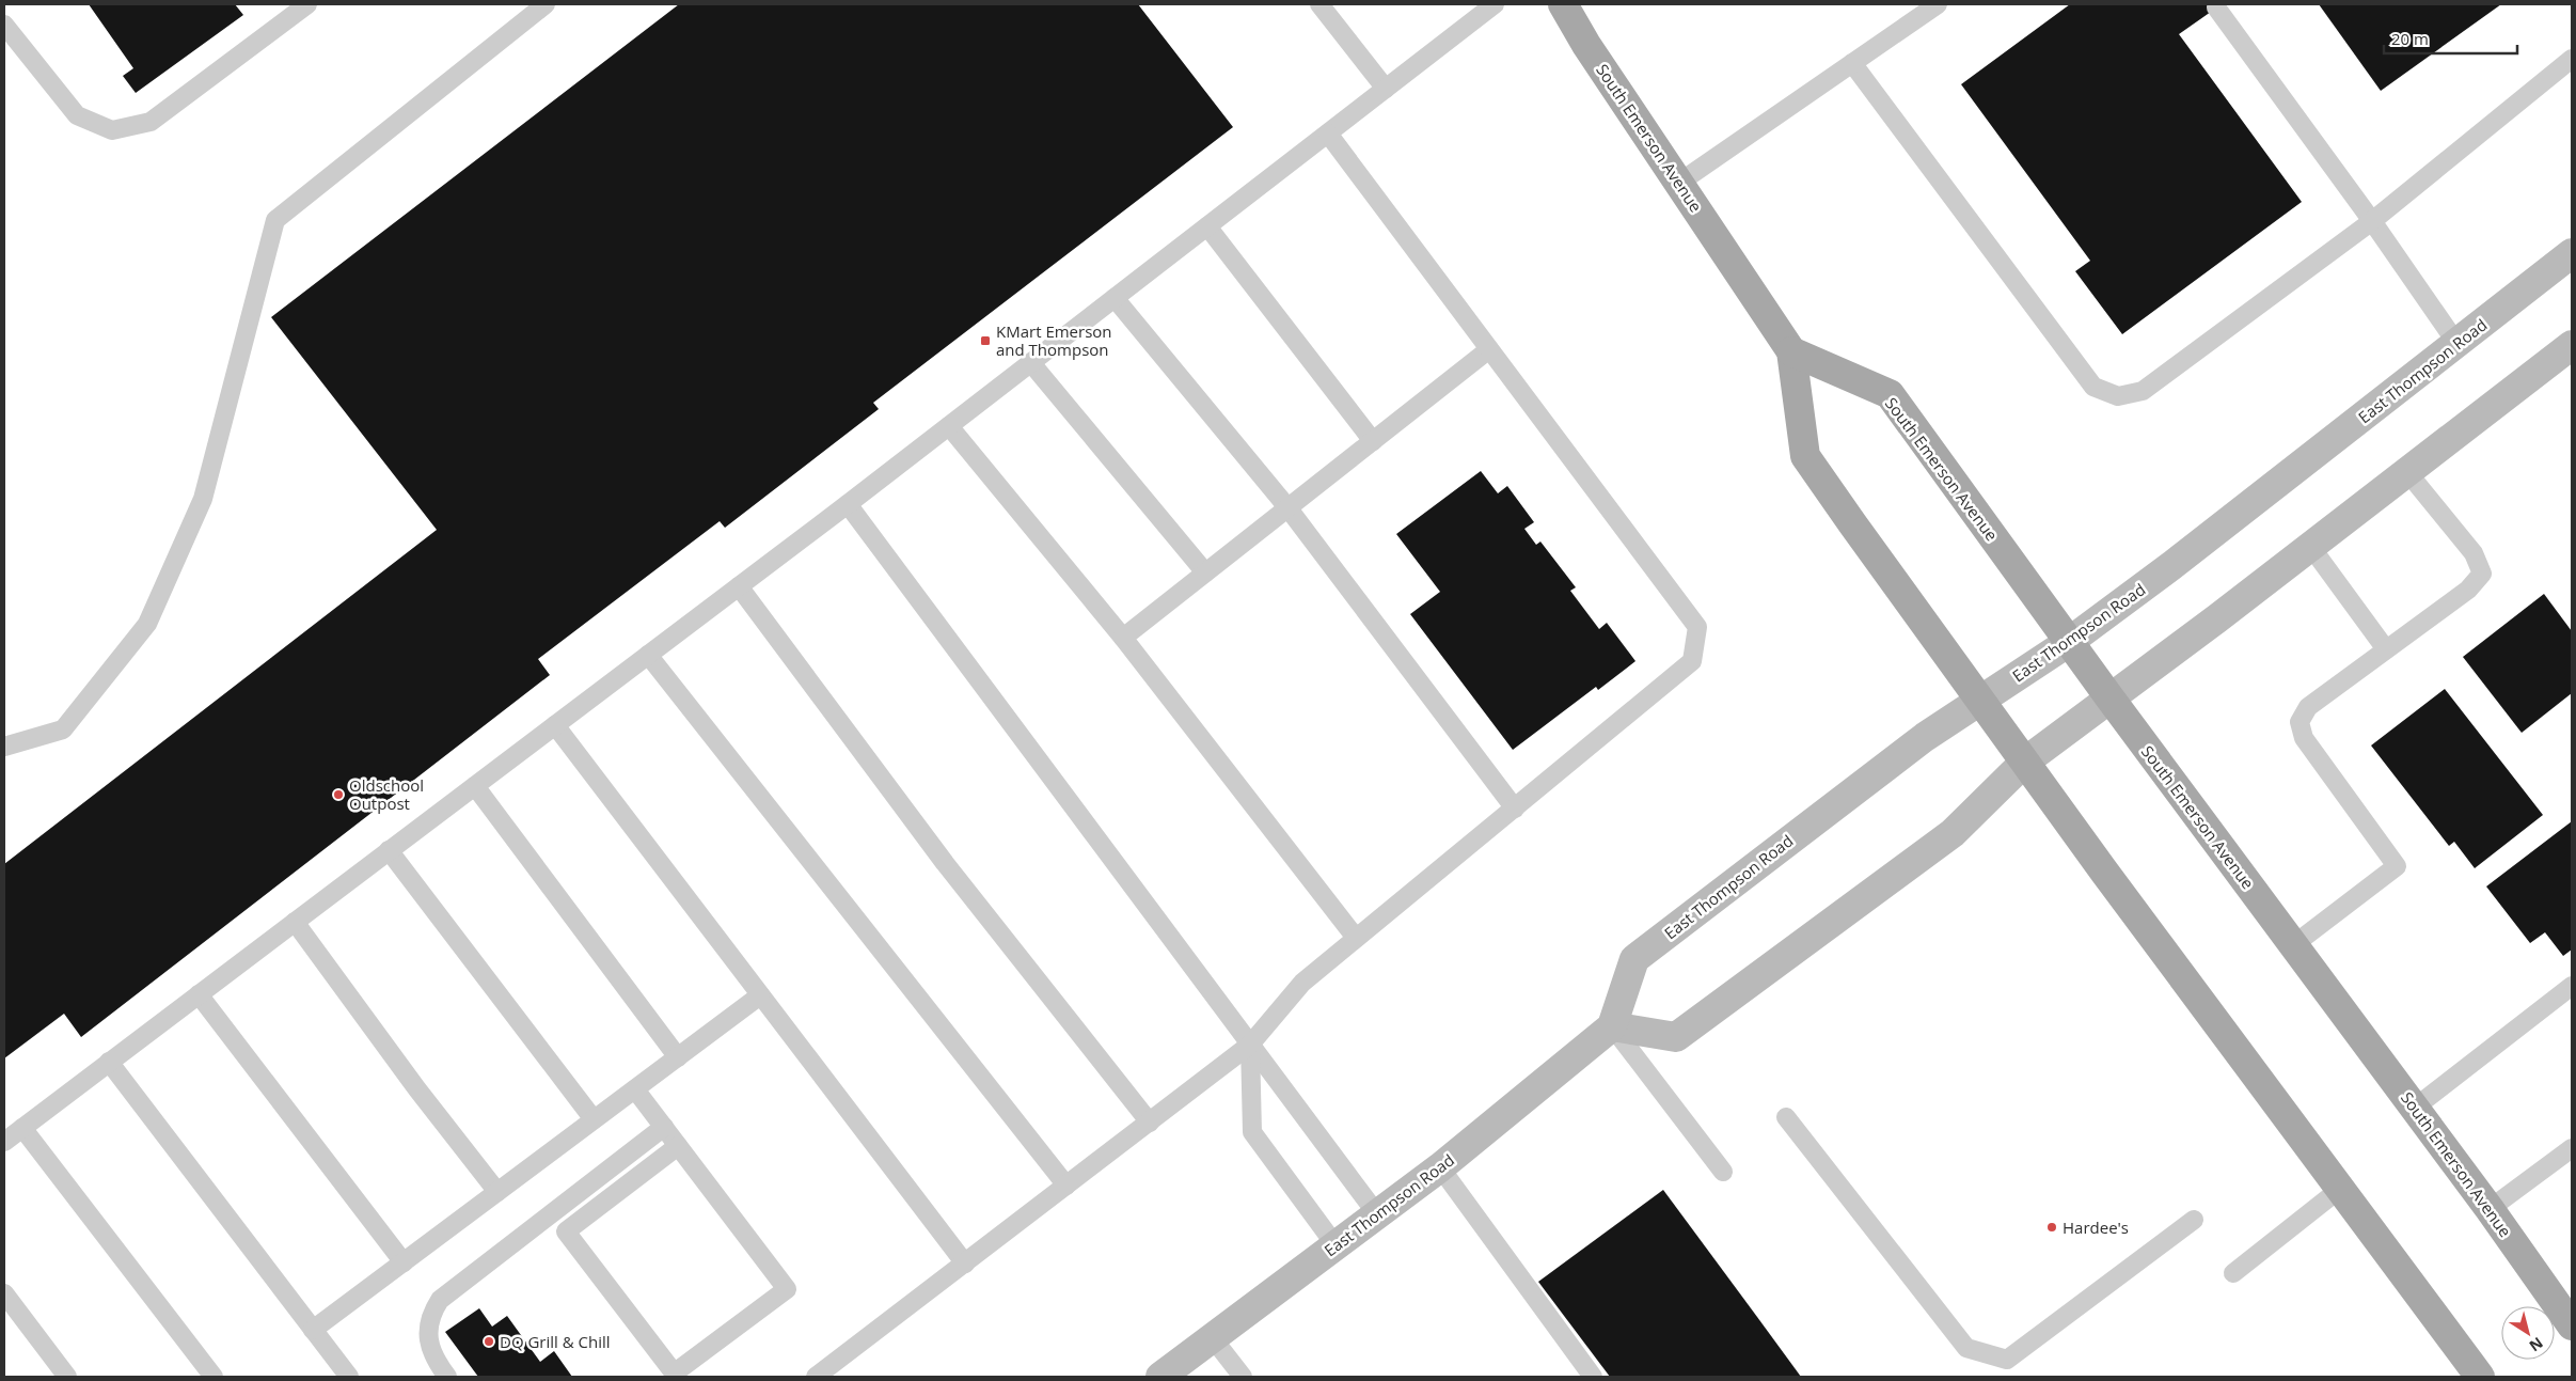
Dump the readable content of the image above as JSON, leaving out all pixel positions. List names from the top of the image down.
{
  "streets": {
    "main road": ["South Emerson Avenue", "East Thompson Road"]
  },
  "crossings": [
    ["South Emerson Avenue", "East Thompson Road"]
  ],
  "places": {
    "transit": ["KMart Emerson and Thompson"],
    "other": ["Oldschool Outpost", "Hardee's", "DQ Grill & Chill"]
  },
  "scale_bar": "20 m",
  "north": "bottom right"
}
